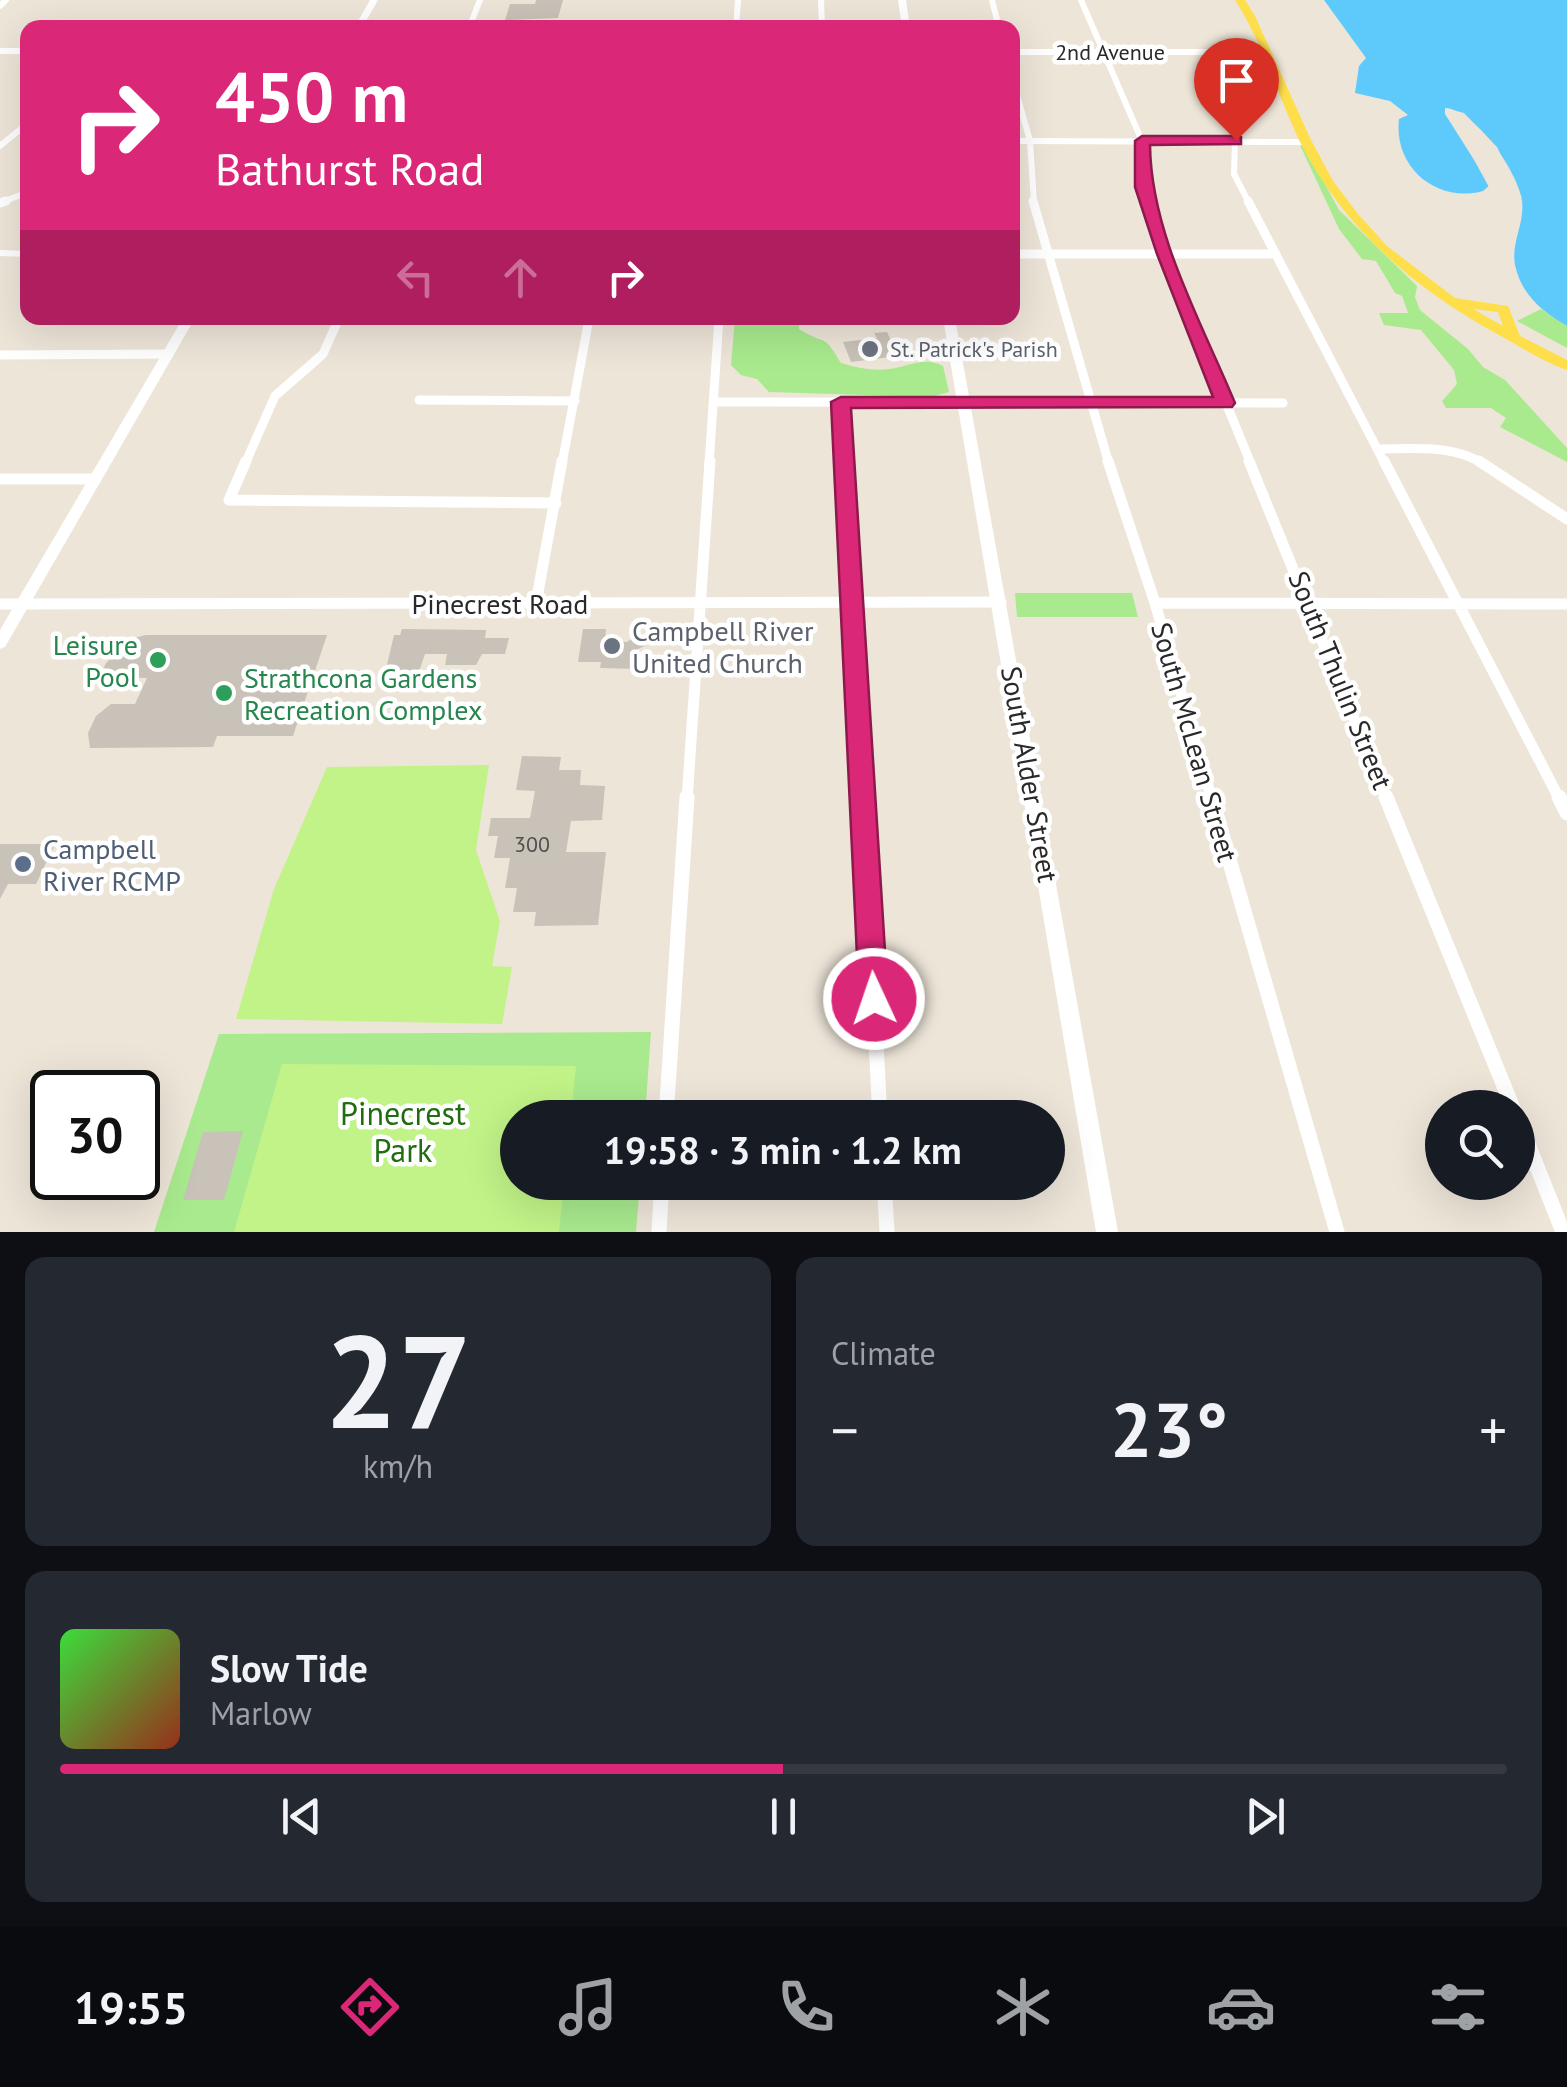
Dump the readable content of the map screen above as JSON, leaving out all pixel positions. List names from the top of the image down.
{
  "streets": {
    "street": [
      "2nd Avenue",
      "Pinecrest Road",
      "South Thulin Street",
      "South McLean Street",
      "South Alder Street"
    ]
  },
  "crossings": [
    ["Pinecrest Road", "South Alder Street"]
  ],
  "parks": ["Pinecrest Park"],
  "places": [
    "St. Patrick's Parish",
    "Campbell River United Church",
    "Leisure Pool",
    "Strathcona Gardens Recreation Complex",
    "Campbell River RCMP"
  ],
  "house_numbers": ["300"],
  "page": {
    "turn": ["450 m", "Bathurst Road"],
    "limit": "30",
    "trip": "19:58 · 3 min · 1.2 km",
    "tile": [
      ["27", "km/h"],
      "Climate"
    ],
    "heat": ["−", "23°", "+"],
    "song": ["Slow Tide", "Marlow"],
    "tabs": "19:55"
  }
}
